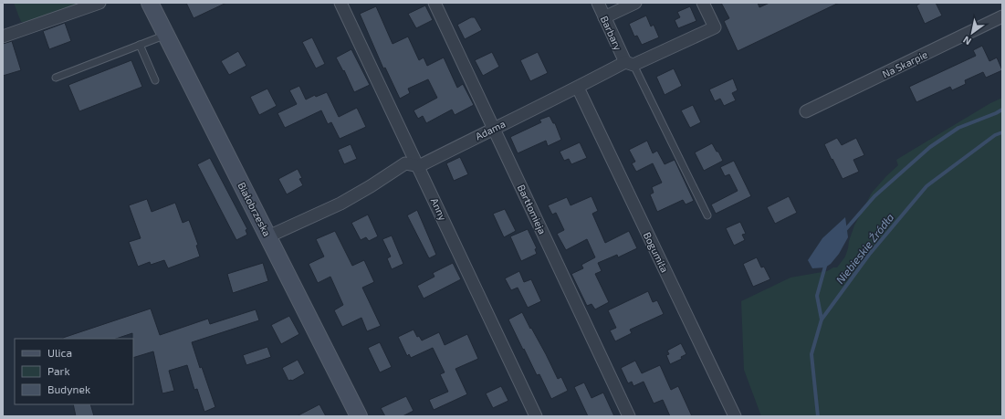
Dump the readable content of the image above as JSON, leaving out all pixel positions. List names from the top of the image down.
{
  "streets": {
    "main road": ["Białobrzeska"],
    "street": [
      "Barbary",
      "Na Skarpie",
      "Adama",
      "Anny",
      "Bartłomieja",
      "Bogumiła"
    ]
  },
  "crossings": [
    ["Barbary", "Adama"],
    ["Adama", "Białobrzeska"],
    ["Adama", "Anny"],
    ["Adama", "Bartłomieja"],
    ["Adama", "Bogumiła"]
  ],
  "water": ["Niebieskie Źródła"],
  "legend": ["Ulica", "Park", "Budynek"],
  "north": "bottom left"
}
